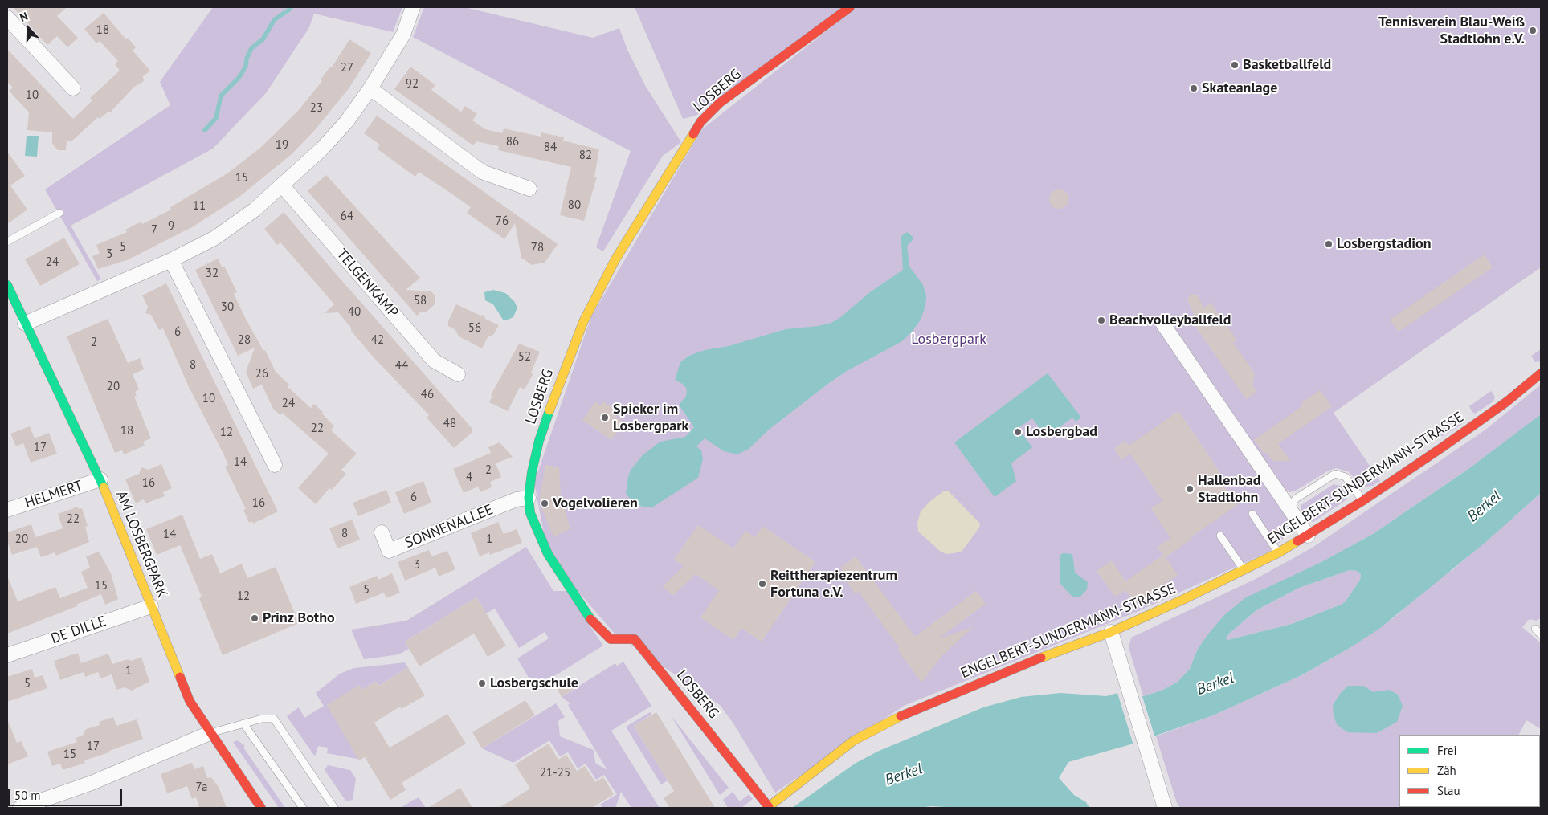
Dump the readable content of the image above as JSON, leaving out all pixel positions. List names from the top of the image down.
{
  "streets": {
    "street": [
      "LOSBERG",
      "TELGENKAMP",
      "ENGELBERT-SUNDERMANN-STRASSE",
      "HELMERT",
      "SONNENALLEE",
      "AM LOSBERGPARK",
      "DE DILLE"
    ]
  },
  "crossings": [
    ["LOSBERG", "ENGELBERT-SUNDERMANN-STRASSE"],
    ["LOSBERG", "SONNENALLEE"],
    ["HELMERT", "AM LOSBERGPARK"],
    ["AM LOSBERGPARK", "DE DILLE"]
  ],
  "water": ["Berkel"],
  "parks": ["Losbergpark"],
  "places": [
    "Tennisverein Blau-Weiß Stadtlohn e.V.",
    "Basketballfeld",
    "Skateanlage",
    "Losbergstadion",
    "Beachvolleyballfeld",
    "Spieker im Losbergpark",
    "Losbergbad",
    "Hallenbad Stadtlohn",
    "Vogelvolieren",
    "Reittherapiezentrum Fortuna e.V.",
    "Prinz Botho",
    "Losbergschule"
  ],
  "house_numbers": [
    "18",
    "27",
    "92",
    "10",
    "23",
    "86",
    "19",
    "84",
    "82",
    "15",
    "80",
    "11",
    "64",
    "76",
    "9",
    "7",
    "5",
    "78",
    "3",
    "24",
    "32",
    "58",
    "30",
    "40",
    "56",
    "6",
    "28",
    "42",
    "2",
    "52",
    "8",
    "44",
    "26",
    "20",
    "46",
    "10",
    "24",
    "48",
    "22",
    "18",
    "12",
    "17",
    "14",
    "2",
    "4",
    "16",
    "6",
    "16",
    "22",
    "8",
    "14",
    "20",
    "1",
    "3",
    "15",
    "5",
    "12",
    "1",
    "5",
    "17",
    "15",
    "21-25",
    "7a"
  ],
  "legend": ["Frei", "Zäh", "Stau"],
  "scale_bar": "50 m",
  "north": "top"
}
